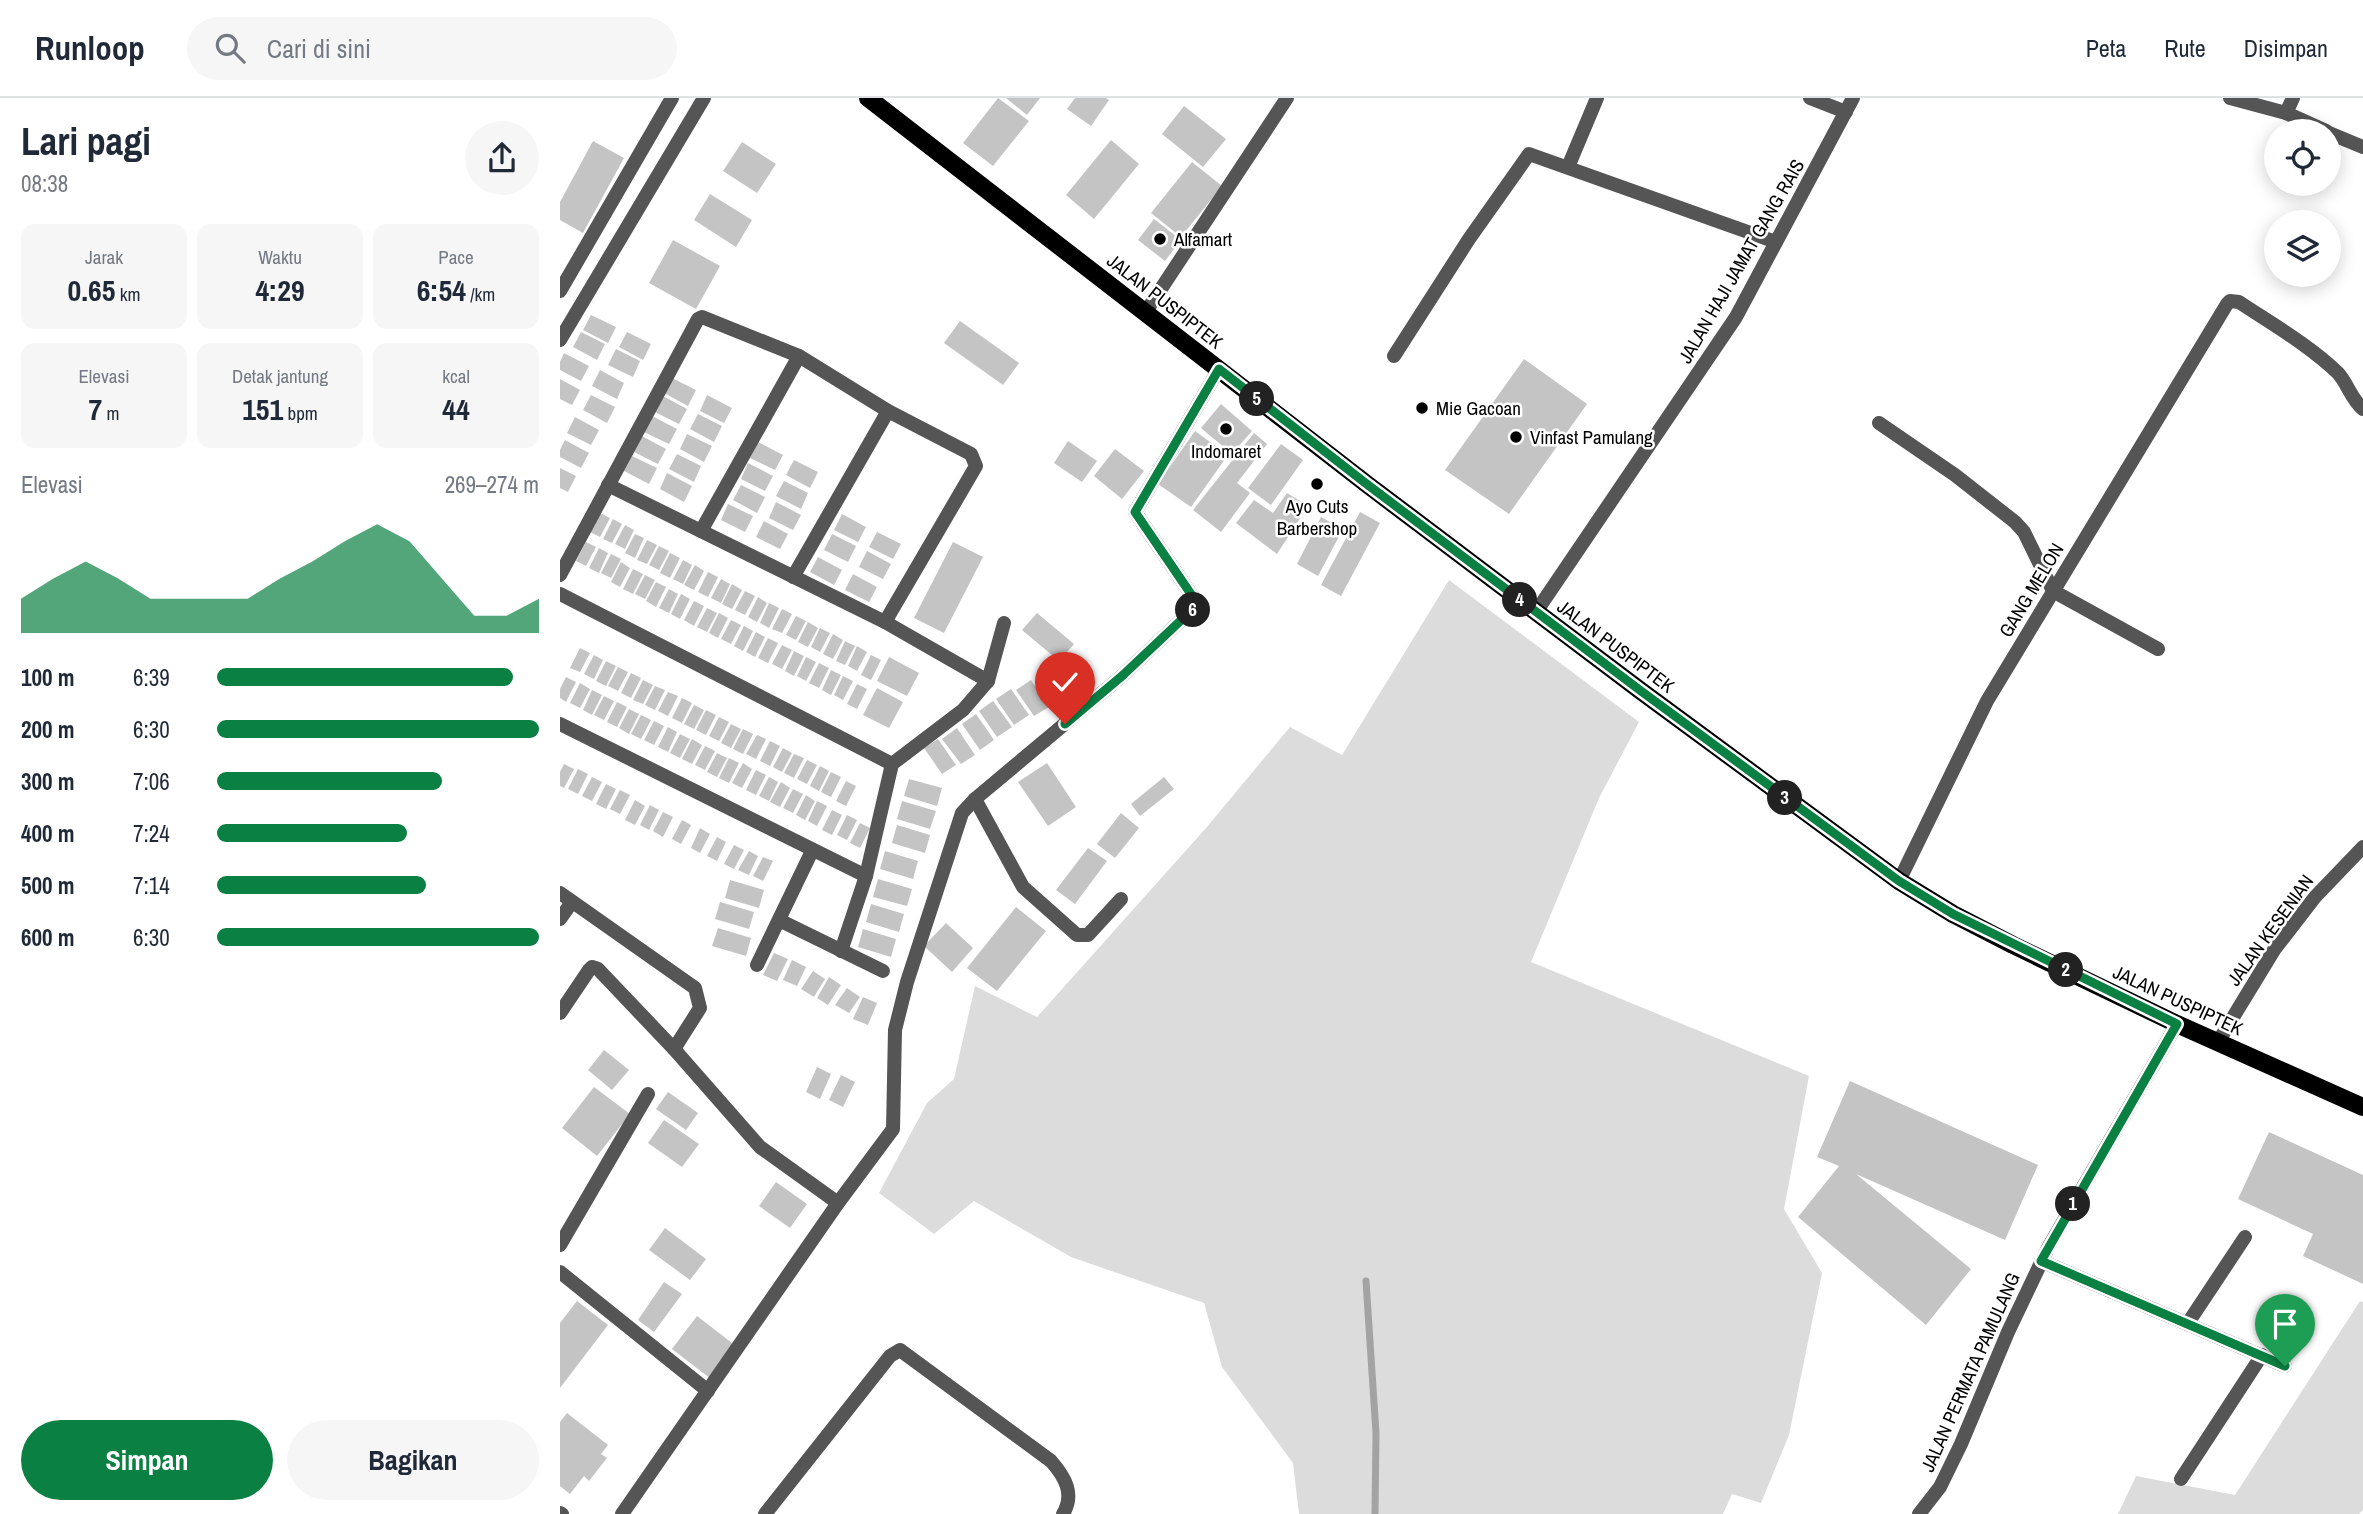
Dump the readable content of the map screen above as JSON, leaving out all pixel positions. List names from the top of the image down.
{
  "streets": {
    "main road": ["JALAN PUSPIPTEK"],
    "street": [
      "JALAN HAJI JAMAT GANG RAIS",
      "GANG MELON",
      "JALAN KESENIAN",
      "JALAN PERMATA PAMULANG"
    ]
  },
  "crossings": [
    ["JALAN HAJI JAMAT GANG RAIS", "JALAN PUSPIPTEK"],
    ["JALAN PUSPIPTEK", "GANG MELON"],
    ["JALAN PUSPIPTEK", "JALAN KESENIAN"],
    ["JALAN PUSPIPTEK", "JALAN PERMATA PAMULANG"]
  ],
  "places": [
    "Alfamart",
    "Mie Gacoan",
    "Indomaret",
    "Vinfast Pamulang",
    "Ayo Cuts Barbershop"
  ],
  "page": {
    "header": "Runloop",
    "search": "Cari di sini",
    "nav": ["Peta", "Rute", "Disimpan"],
    "heading": ["Lari pagi", "08:38"],
    "stats": [
      ["Jarak", "0.65 km"],
      ["Waktu", "4:29"],
      ["Pace", "6:54 /km"],
      ["Elevasi", "7 m"],
      ["Detak jantung", "151 bpm"],
      ["kcal", "44"]
    ],
    "pins": [
      "5",
      "4",
      "6",
      "3",
      "2",
      "1"
    ],
    "chart": ["Elevasi", "269–274 m"],
    "list": [
      {
        "name": "100 m",
        "note": "6:39"
      },
      {
        "name": "200 m",
        "note": "6:30"
      },
      {
        "name": "300 m",
        "note": "7:06"
      },
      {
        "name": "400 m",
        "note": "7:24"
      },
      {
        "name": "500 m",
        "note": "7:14"
      },
      {
        "name": "600 m",
        "note": "6:30"
      }
    ],
    "buttons": ["Simpan", "Bagikan"]
  }
}
